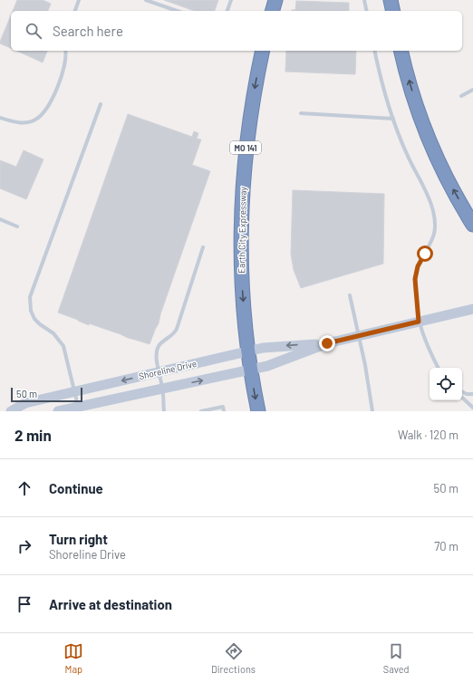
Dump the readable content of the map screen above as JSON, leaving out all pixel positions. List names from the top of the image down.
{
  "streets": {
    "highway": ["MO 141", "Earth City Expressway"],
    "street": ["Shoreline Drive"]
  },
  "crossings": [
    ["Earth City Expressway", "Shoreline Drive"]
  ],
  "one_way": ["Earth City Expressway"],
  "scale_bar": "50 m",
  "page": {
    "search": "Search here",
    "scale": "50 m",
    "heading": ["2 min", "Walk · 120 m"],
    "list": [
      ["Continue", "50 m"],
      ["Turn right", "Shoreline Drive", "70 m"],
      "Arrive at destination"
    ],
    "nav": ["Map", "Directions", "Saved"]
  }
}
